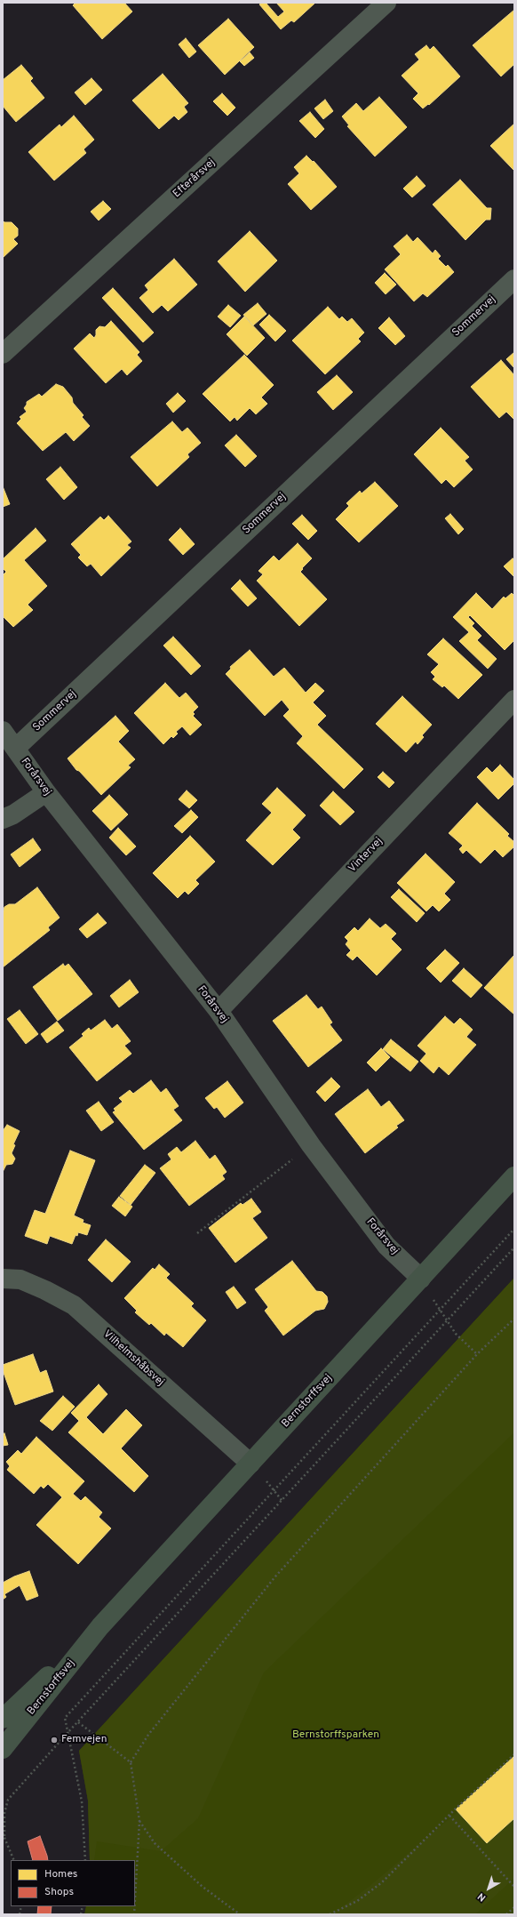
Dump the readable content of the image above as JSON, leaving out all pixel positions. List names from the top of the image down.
{
  "streets": {
    "street": [
      "Efterårsvej",
      "Sommervej",
      "Forårsvej",
      "Vintervej",
      "Vilhelmshåbsvej",
      "Bernstorffsvej"
    ]
  },
  "crossings": [
    ["Sommervej", "Forårsvej"],
    ["Forårsvej", "Vintervej"],
    ["Forårsvej", "Bernstorffsvej"],
    ["Vilhelmshåbsvej", "Bernstorffsvej"]
  ],
  "parks": ["Bernstorffsparken"],
  "places": ["Femvejen"],
  "legend": ["Homes", "Shops"],
  "north": "bottom left"
}
